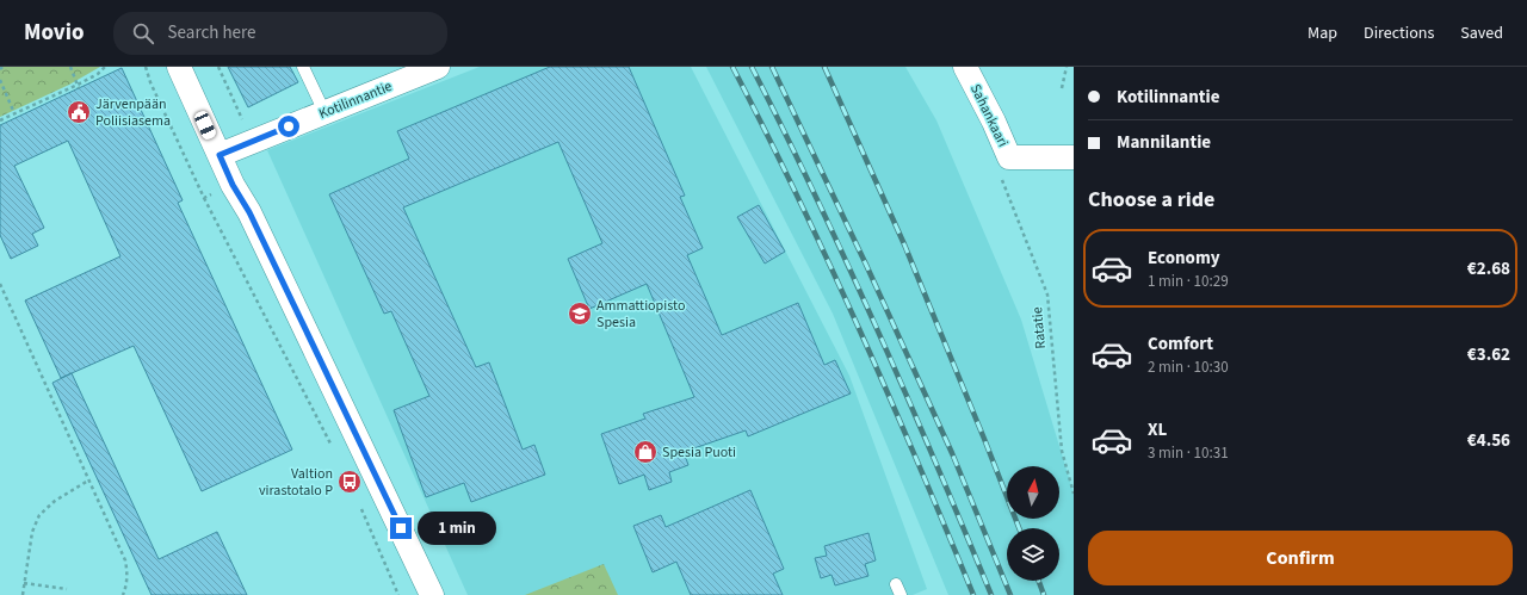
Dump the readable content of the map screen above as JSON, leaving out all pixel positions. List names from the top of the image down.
{
  "streets": {
    "street": ["Kotilinnantie", "Sahankaari"],
    "path": ["Ratatie"]
  },
  "places": {
    "public building": ["Järvenpään Poliisiasema"],
    "school or university": ["Ammattiopisto Spesia"],
    "shop": ["Spesia Puoti"],
    "bus stop": ["Valtion virastotalo P"]
  },
  "north": "top",
  "page": {
    "header": "Movio",
    "search": "Search here",
    "nav": ["Map", "Directions", "Saved"],
    "banner": ["Kotilinnantie", "Mannilantie"],
    "heading": "Choose a ride",
    "list": [
      {
        "name": "Economy",
        "note": "1 min · 10:29",
        "value": "€2.68"
      },
      {
        "name": "Comfort",
        "note": "2 min · 10:30",
        "value": "€3.62"
      },
      {
        "name": "XL",
        "note": "3 min · 10:31",
        "value": "€4.56"
      }
    ],
    "bubble": "1 min",
    "buttons": "Confirm"
  }
}
